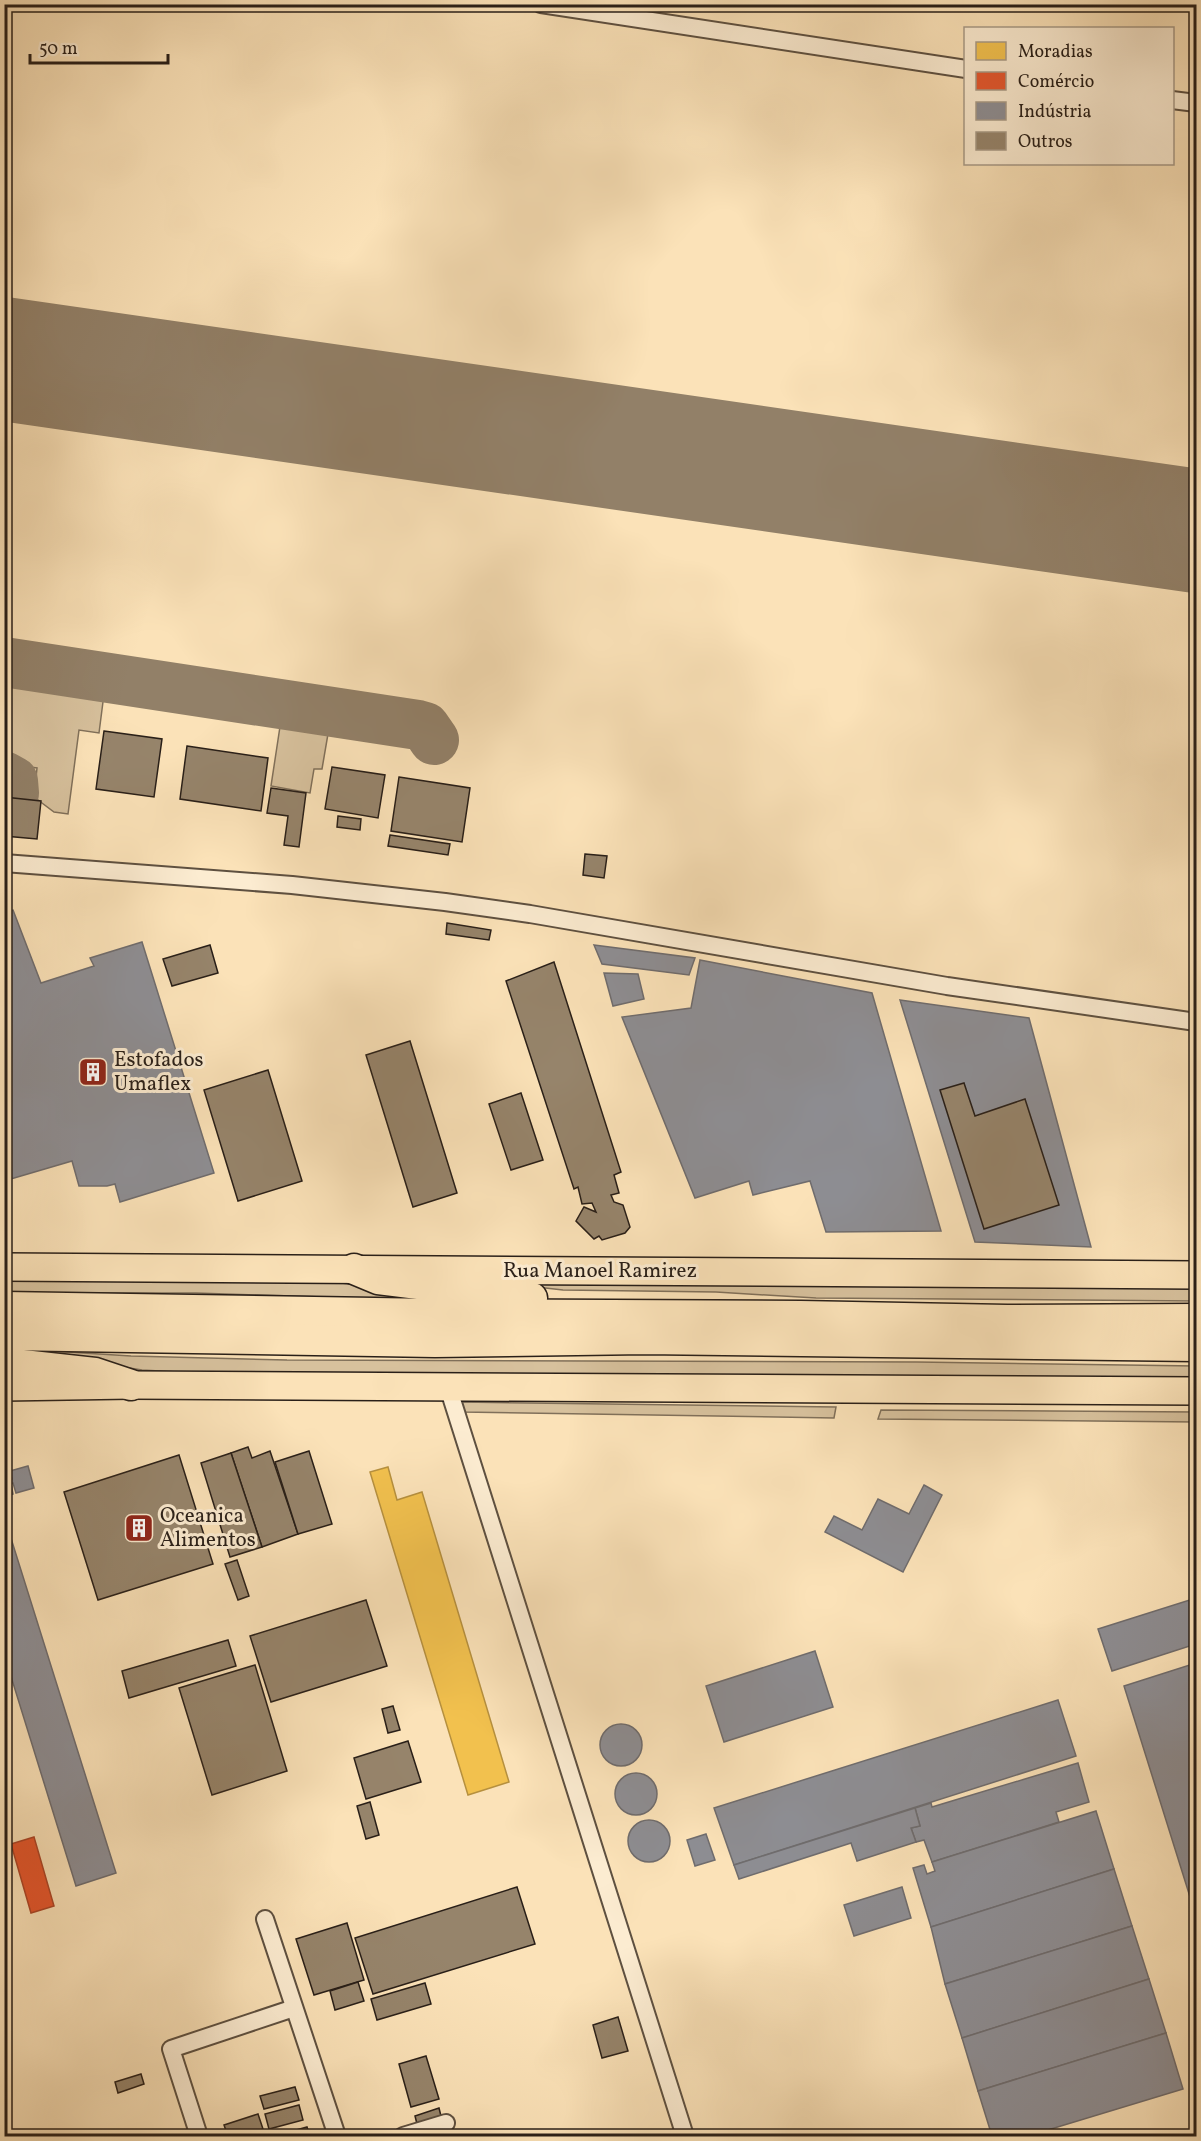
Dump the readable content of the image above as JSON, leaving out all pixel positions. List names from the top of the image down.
{
  "streets": {
    "main road": ["Rua Manoel Ramirez"]
  },
  "places": {
    "building": ["Estofados Umaflex", "Oceanica Alimentos"]
  },
  "legend": [
    "Moradias",
    "Comércio",
    "Indústria",
    "Outros"
  ],
  "scale_bar": "50 m"
}
